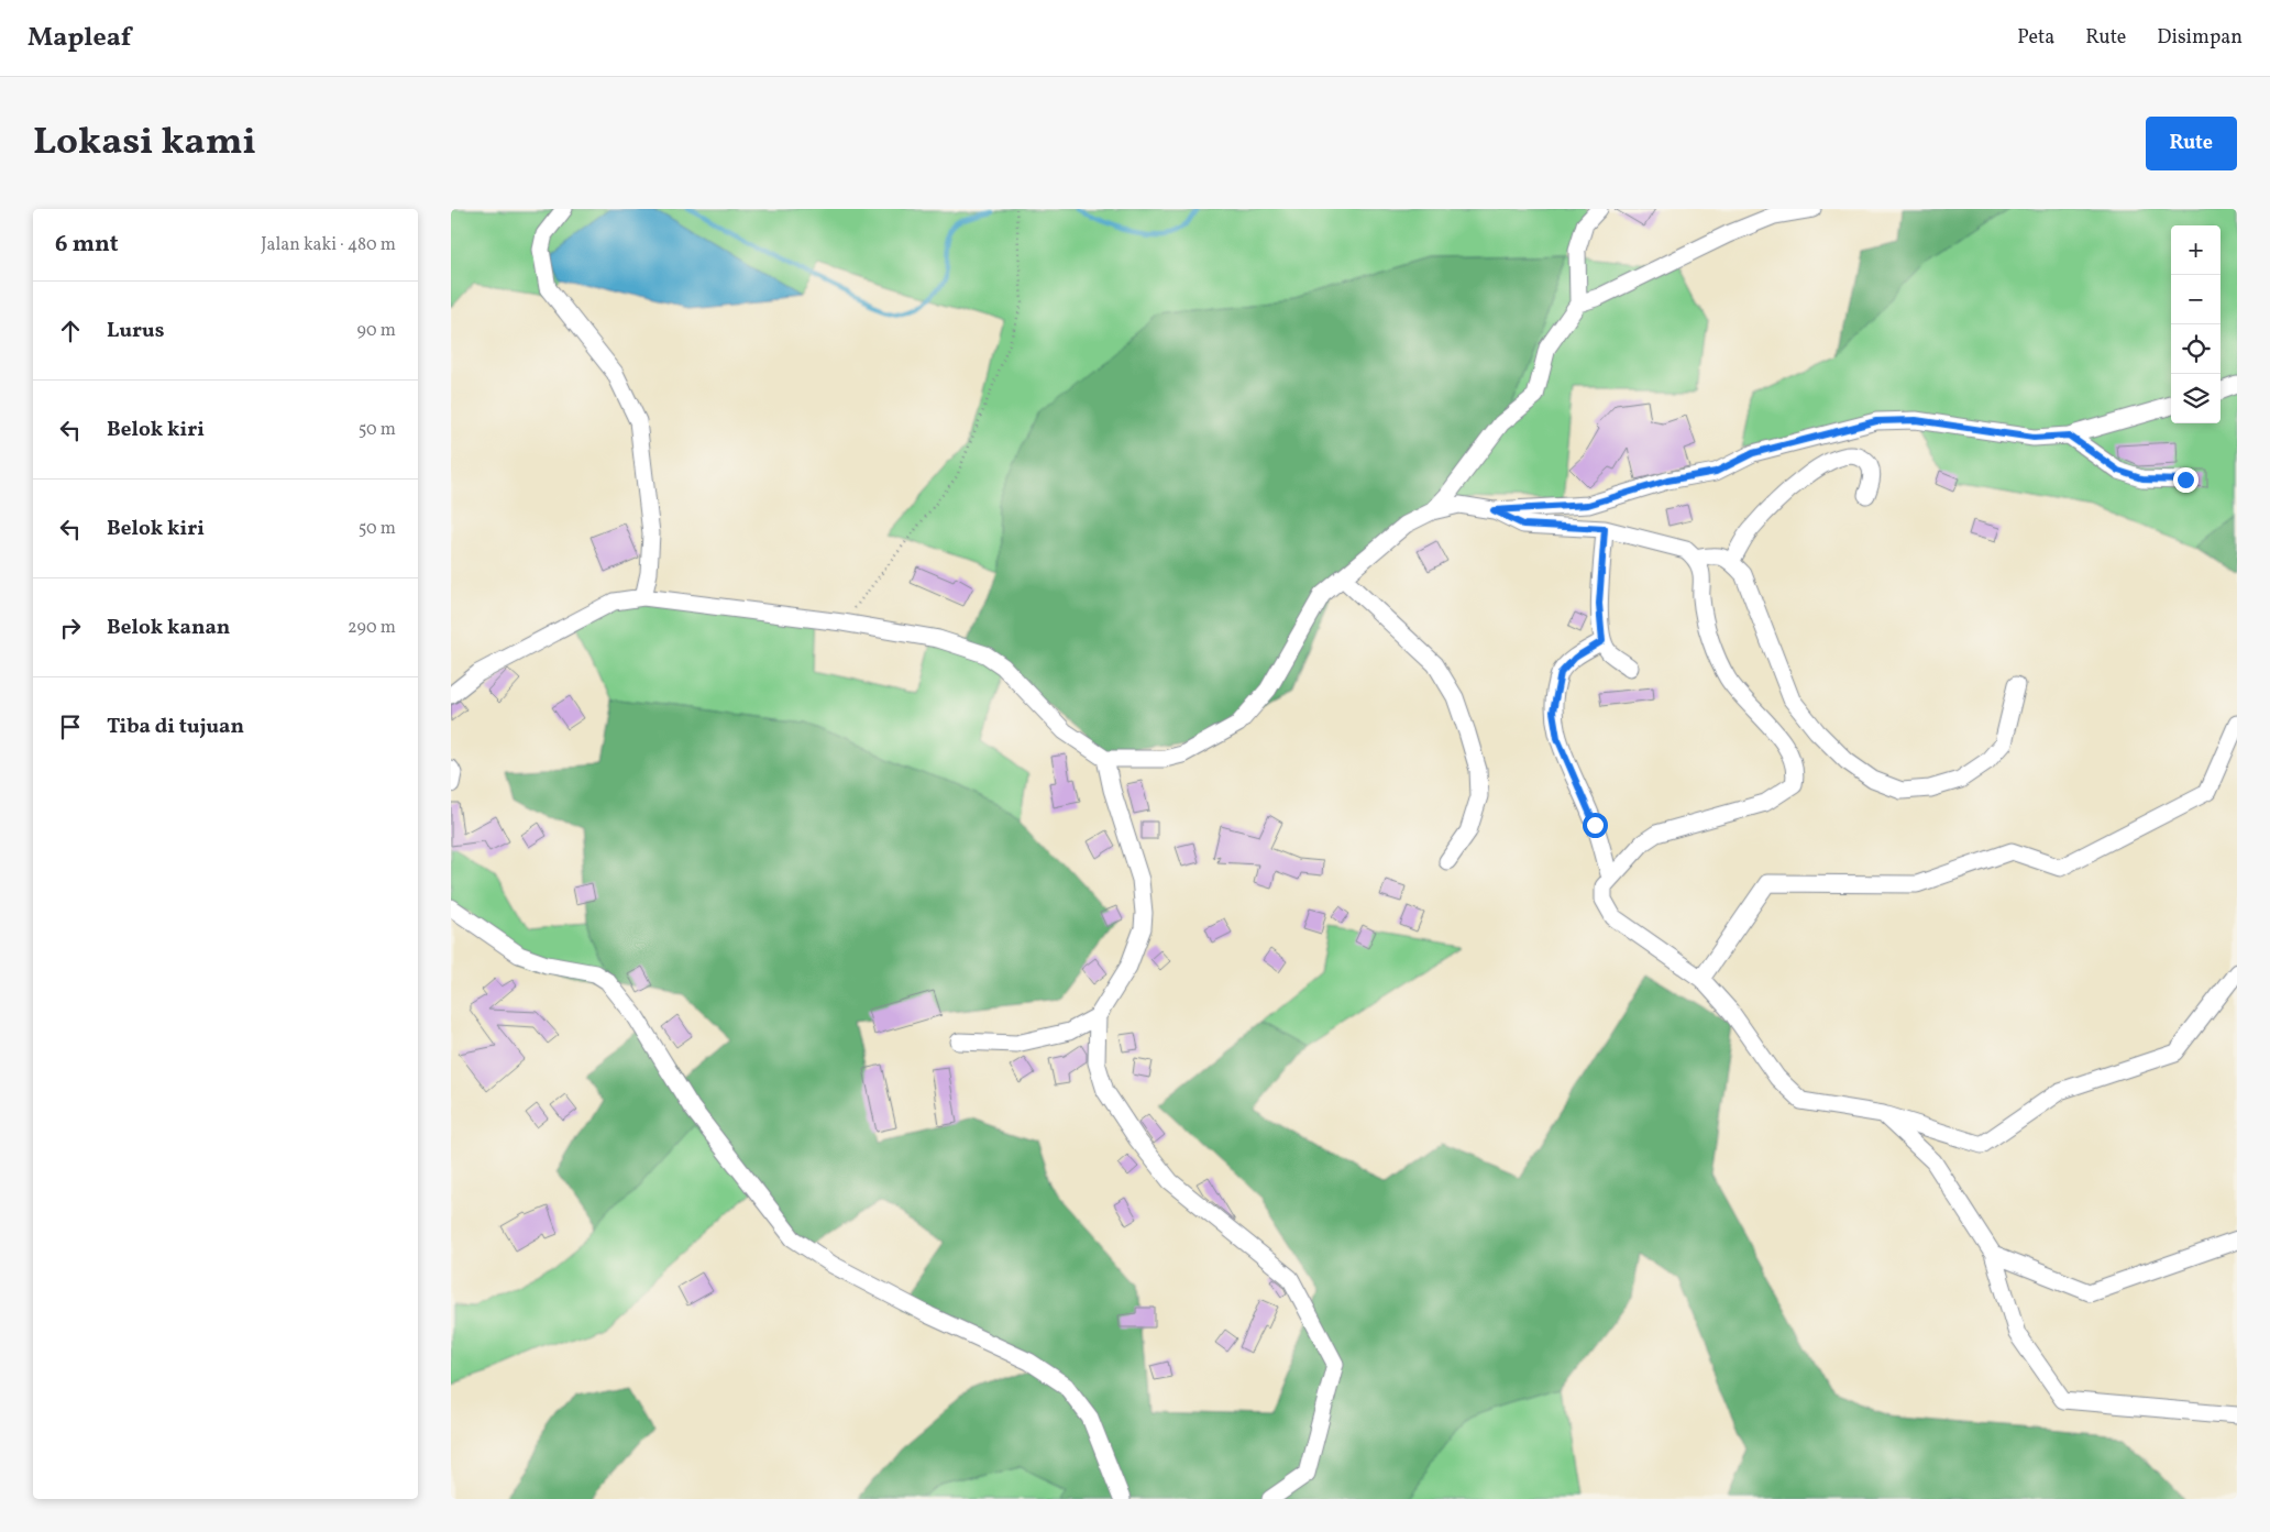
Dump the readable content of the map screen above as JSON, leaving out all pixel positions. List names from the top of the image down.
{
  "page": {
    "header": "Mapleaf",
    "nav": ["Peta", "Rute", "Disimpan"],
    "title": "Lokasi kami",
    "buttons": "Rute",
    "heading": ["6 mnt", "Jalan kaki · 480 m"],
    "map_buttons": ["+", "−"],
    "list": [
      ["Lurus", "90 m"],
      ["Belok kiri", "50 m"],
      ["Belok kiri", "50 m"],
      ["Belok kanan", "290 m"],
      "Tiba di tujuan"
    ]
  }
}
